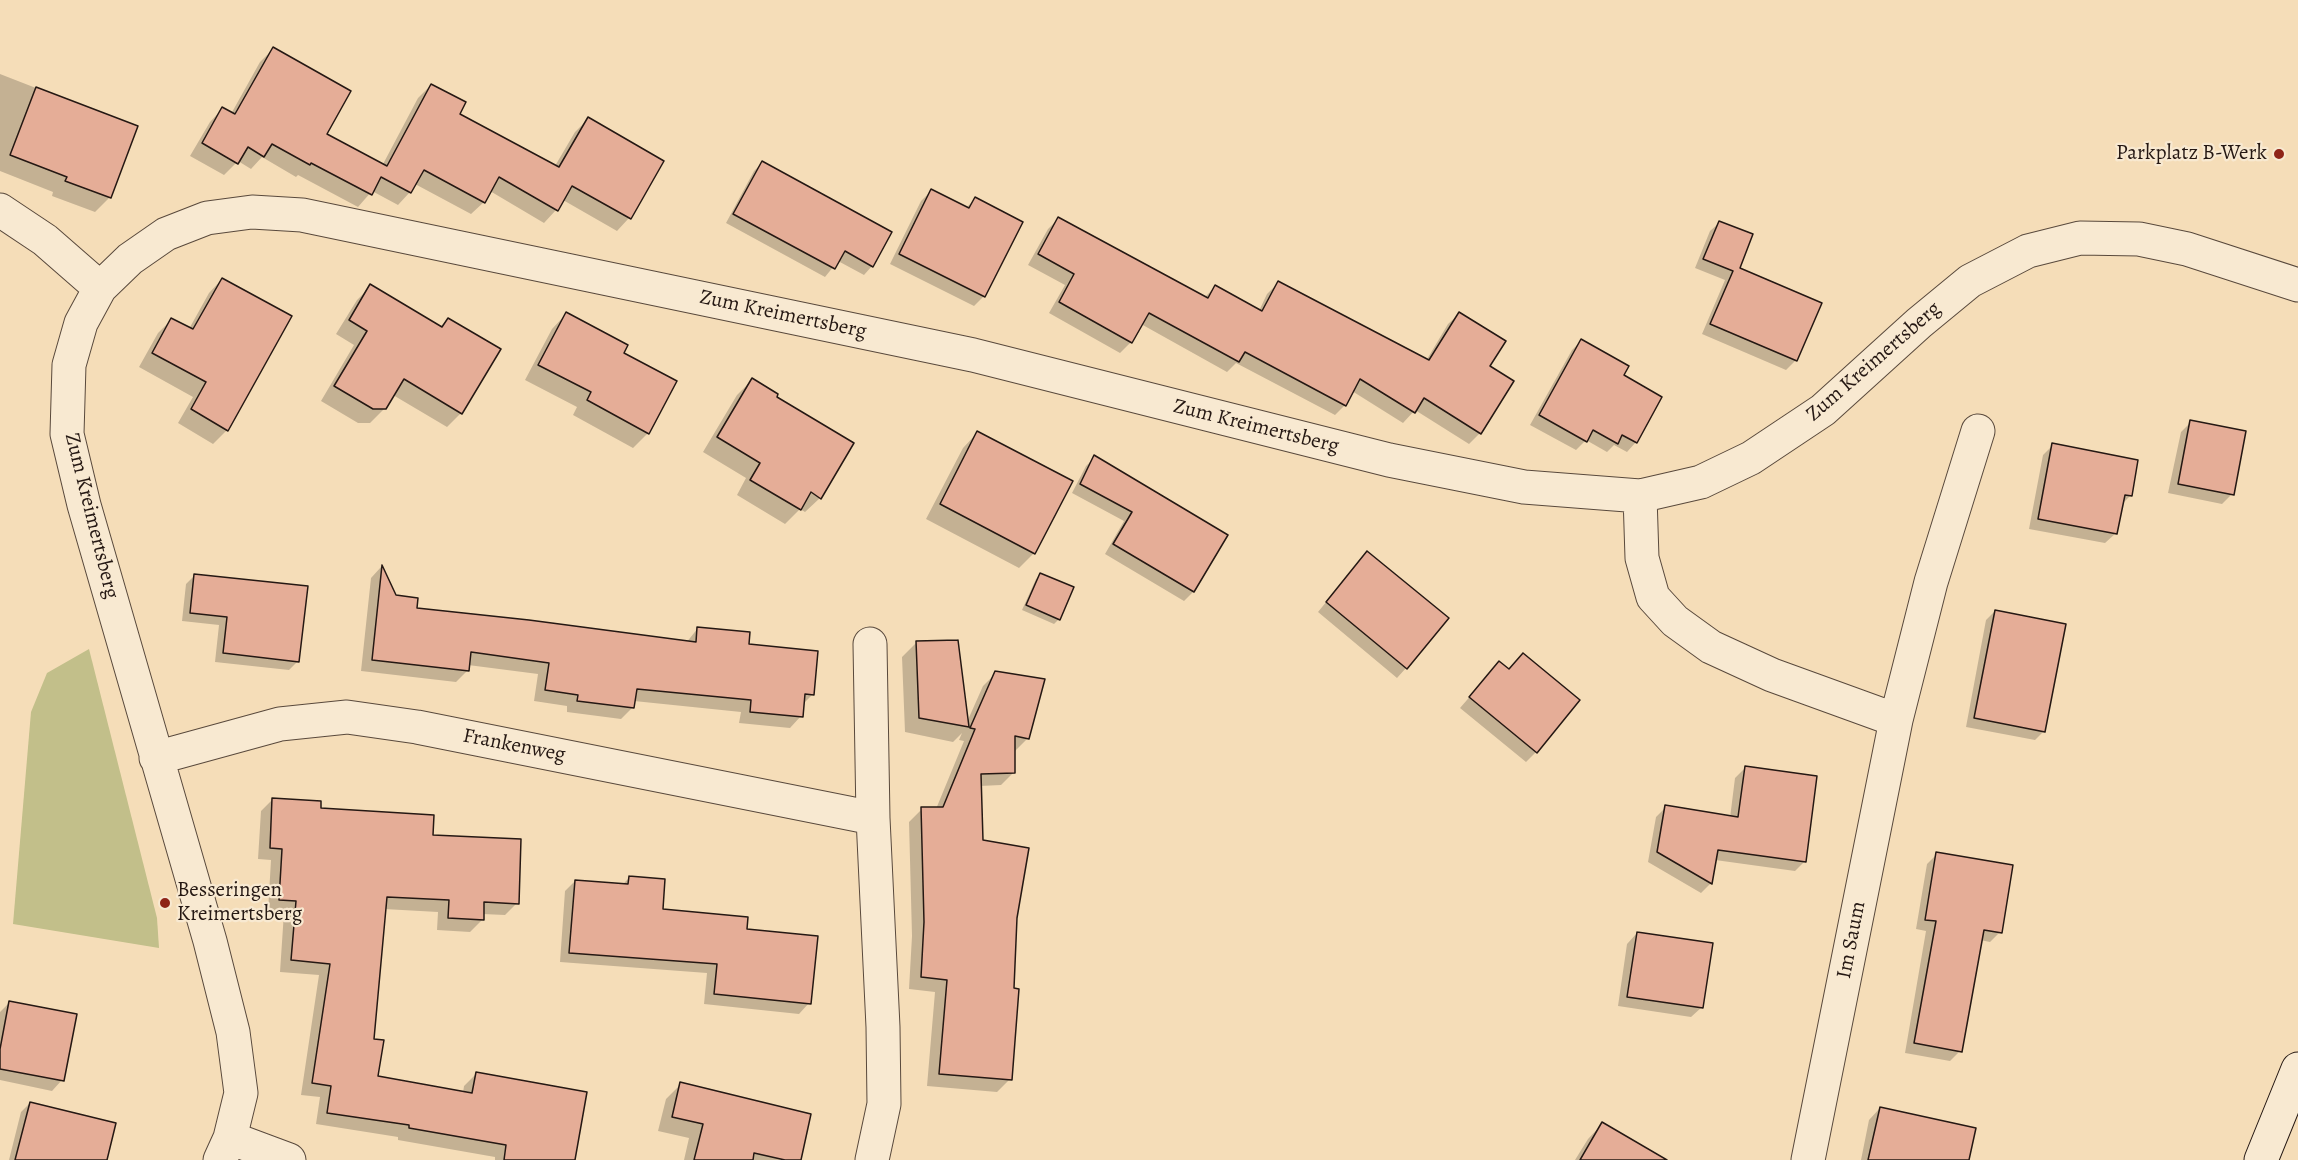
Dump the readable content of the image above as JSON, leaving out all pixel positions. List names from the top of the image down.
{
  "streets": {
    "street": ["Zum Kreimertsberg", "Frankenweg", "Im Saum"]
  },
  "crossings": [
    ["Zum Kreimertsberg", "Frankenweg"]
  ],
  "places": ["Parkplatz B-Werk", "Besseringen Kreimertsberg"]
}
